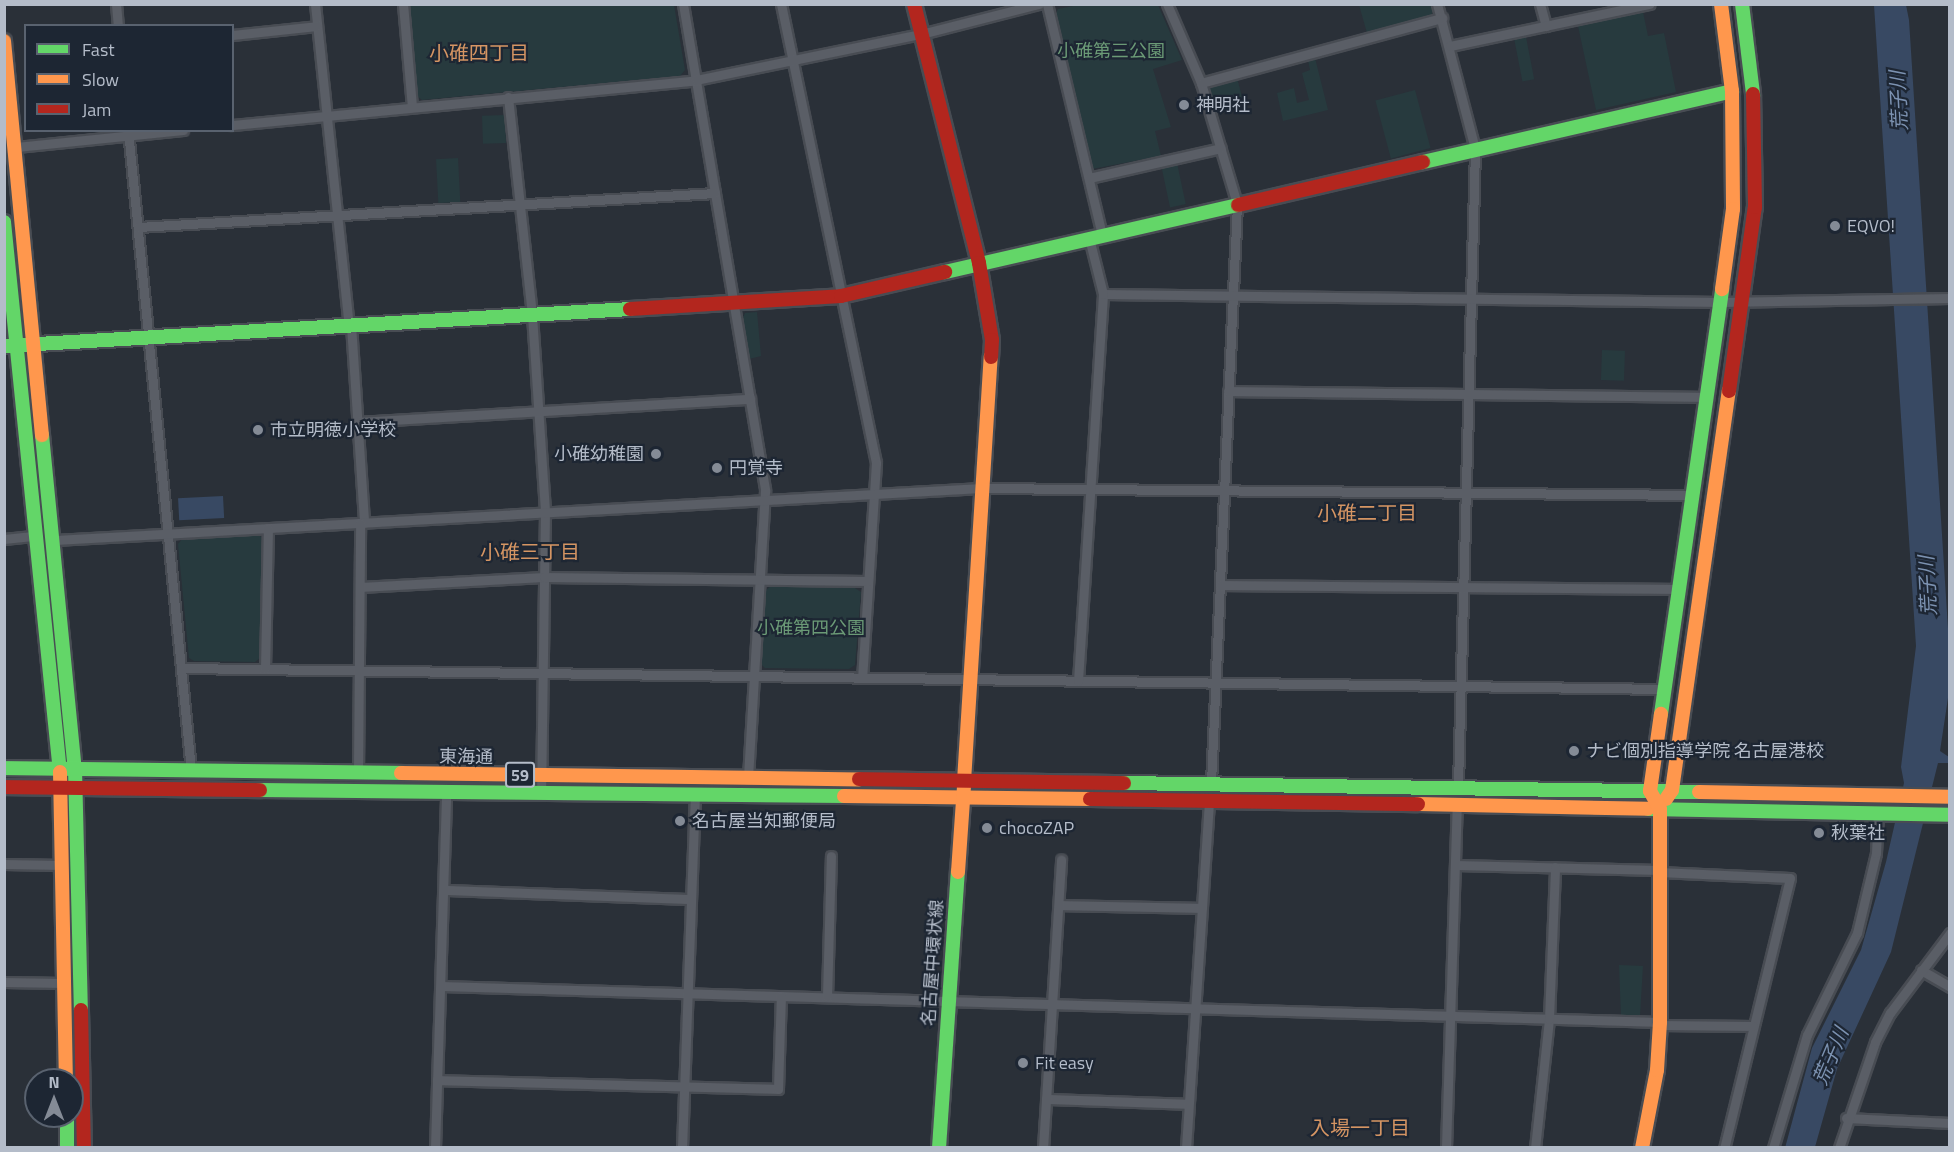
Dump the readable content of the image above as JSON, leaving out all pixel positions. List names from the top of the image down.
{
  "streets": {
    "street": ["東海通", "59", "名古屋中環状線"]
  },
  "crossings": [
    ["東海通", "名古屋中環状線"]
  ],
  "districts": [
    "小碓四丁目",
    "小碓二丁目",
    "小碓三丁目",
    "入場一丁目"
  ],
  "water": ["荒子川"],
  "parks": ["小碓第三公園", "小碓第四公園"],
  "places": [
    "神明社",
    "EQVO!",
    "市立明徳小学校",
    "小碓幼稚園",
    "円覚寺",
    "ナビ個別指導学院 名古屋港校",
    "名古屋当知郵便局",
    "chocoZAP",
    "秋葉社",
    "Fit easy"
  ],
  "legend": ["Fast", "Slow", "Jam"],
  "north": "top"
}
